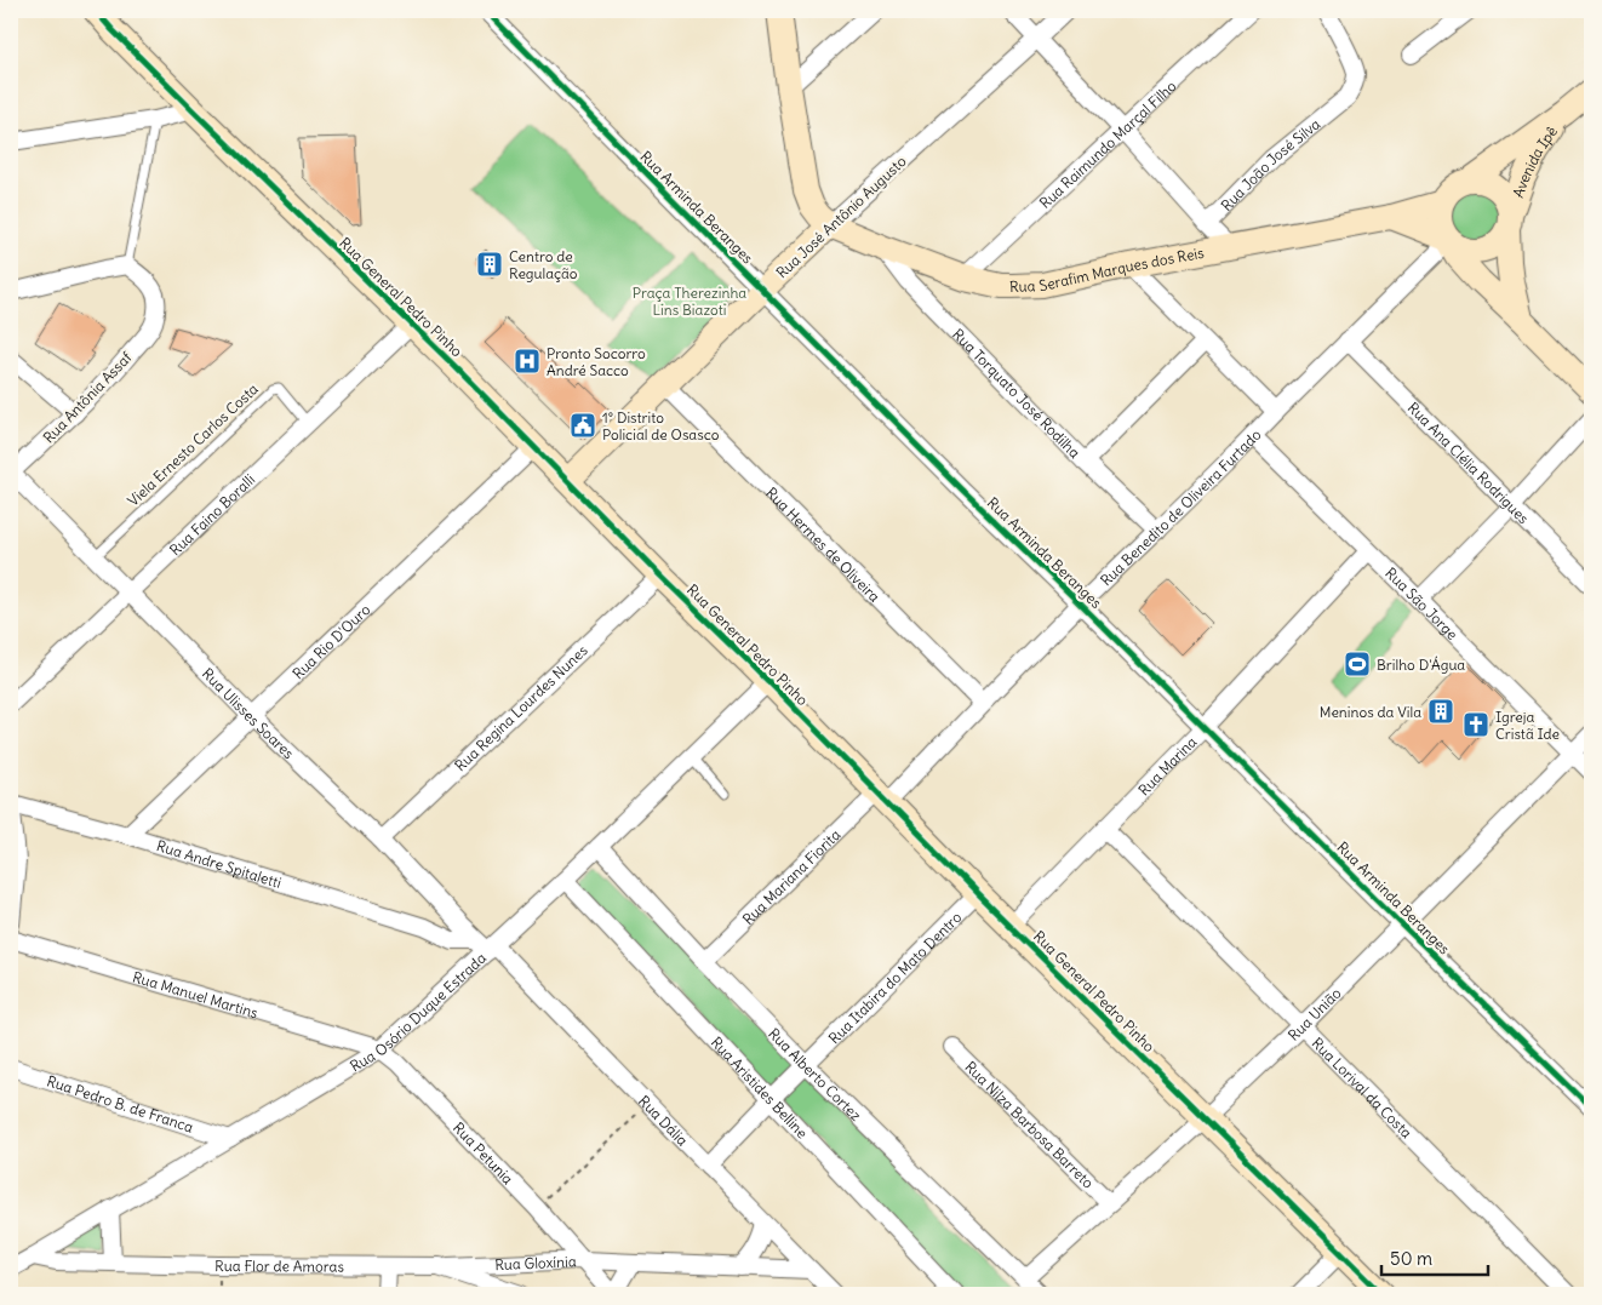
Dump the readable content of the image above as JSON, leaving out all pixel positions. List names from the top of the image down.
{
  "streets": {
    "street": [
      "Rua Raimundo Marçal Filho",
      "Avenida Ipê",
      "Rua João José Silva",
      "Rua Arminda Beranges",
      "Rua José Antônio Augusto",
      "Rua Serafim Marques dos Reis",
      "Rua General Pedro Pinho",
      "Rua Torquato José Rodilha",
      "Rua Antônia Assaf",
      "Rua Ana Clélia Rodrigues",
      "Rua Benedito de Oliveira Furtado",
      "Rua Faino Boralli",
      "Rua Hermes de Oliveira",
      "Rua São Jorge",
      "Rua Rio D'Ouro",
      "Rua Regina Lourdes Nunes",
      "Rua Ulisses Soares",
      "Rua Marina",
      "Rua Andre Spitaletti",
      "Rua Mariana Fiorita",
      "Rua Itabira do Mato Dentro",
      "Rua Manuel Martins",
      "Rua Osório Duque Estrada",
      "Rua União",
      "Rua Alberto Cortez",
      "Rua Aristides Belline",
      "Rua Lorival da Costa",
      "Rua Pedro B. de Franca",
      "Rua Dália",
      "Rua Nilza Barbosa Barreto",
      "Rua Petunia",
      "Rua Gloxínia",
      "Rua Flor de Amoras"
    ],
    "lane": ["Viela Ernesto Carlos Costa"]
  },
  "crossings": [
    ["Rua Raimundo Marçal Filho", "Rua Serafim Marques dos Reis"],
    ["Avenida Ipê", "Rua Serafim Marques dos Reis"],
    ["Avenida Ipê", "Rua Benedito de Oliveira Furtado"],
    ["Rua Arminda Beranges", "Rua José Antônio Augusto"],
    ["Rua Arminda Beranges", "Rua Benedito de Oliveira Furtado"],
    ["Rua Arminda Beranges", "Rua Marina"],
    ["Rua Arminda Beranges", "Rua União"],
    ["Rua José Antônio Augusto", "Rua Serafim Marques dos Reis"],
    ["Rua José Antônio Augusto", "Rua General Pedro Pinho"],
    ["Rua José Antônio Augusto", "Rua Hermes de Oliveira"],
    ["Rua Serafim Marques dos Reis", "Rua Torquato José Rodilha"],
    ["Rua Serafim Marques dos Reis", "Rua Benedito de Oliveira Furtado"],
    ["Rua General Pedro Pinho", "Rua Benedito de Oliveira Furtado"],
    ["Rua General Pedro Pinho", "Rua Faino Boralli"],
    ["Rua General Pedro Pinho", "Rua Rio D'Ouro"],
    ["Rua General Pedro Pinho", "Rua Regina Lourdes Nunes"],
    ["Rua General Pedro Pinho", "Rua Marina"],
    ["Rua General Pedro Pinho", "Rua Mariana Fiorita"],
    ["Rua General Pedro Pinho", "Rua Itabira do Mato Dentro"],
    ["Rua General Pedro Pinho", "Rua Osório Duque Estrada"],
    ["Rua General Pedro Pinho", "Rua União"],
    ["Rua Torquato José Rodilha", "Rua Benedito de Oliveira Furtado"],
    ["Rua Antônia Assaf", "Rua Ulisses Soares"],
    ["Viela Ernesto Carlos Costa", "Rua Faino Boralli"],
    ["Viela Ernesto Carlos Costa", "Rua Ulisses Soares"],
    ["Rua Ana Clélia Rodrigues", "Rua Benedito de Oliveira Furtado"],
    ["Rua Benedito de Oliveira Furtado", "Rua Hermes de Oliveira"],
    ["Rua Benedito de Oliveira Furtado", "Rua São Jorge"],
    ["Rua Benedito de Oliveira Furtado", "Rua Mariana Fiorita"],
    ["Rua Faino Boralli", "Rua Ulisses Soares"],
    ["Rua São Jorge", "Rua Marina"],
    ["Rua São Jorge", "Rua União"],
    ["Rua Rio D'Ouro", "Rua Ulisses Soares"],
    ["Rua Rio D'Ouro", "Rua Andre Spitaletti"],
    ["Rua Regina Lourdes Nunes", "Rua Ulisses Soares"],
    ["Rua Ulisses Soares", "Rua Andre Spitaletti"],
    ["Rua Ulisses Soares", "Rua Osório Duque Estrada"],
    ["Rua Ulisses Soares", "Rua Dália"],
    ["Rua Marina", "Rua Lorival da Costa"],
    ["Rua Andre Spitaletti", "Rua Osório Duque Estrada"],
    ["Rua Andre Spitaletti", "Rua Dália"],
    ["Rua Mariana Fiorita", "Rua Alberto Cortez"],
    ["Rua Itabira do Mato Dentro", "Rua Alberto Cortez"],
    ["Rua Itabira do Mato Dentro", "Rua Aristides Belline"],
    ["Rua Itabira do Mato Dentro", "Rua Dália"],
    ["Rua Manuel Martins", "Rua Osório Duque Estrada"],
    ["Rua Manuel Martins", "Rua Petunia"],
    ["Rua Osório Duque Estrada", "Rua Alberto Cortez"],
    ["Rua Osório Duque Estrada", "Rua Aristides Belline"],
    ["Rua Osório Duque Estrada", "Rua Pedro B. de Franca"],
    ["Rua Osório Duque Estrada", "Rua Dália"],
    ["Rua Osório Duque Estrada", "Rua Petunia"],
    ["Rua Osório Duque Estrada", "Rua Flor de Amoras"],
    ["Rua União", "Rua Alberto Cortez"],
    ["Rua União", "Rua Lorival da Costa"],
    ["Rua União", "Rua Nilza Barbosa Barreto"],
    ["Rua Dália", "Rua Gloxínia"],
    ["Rua Petunia", "Rua Gloxínia"],
    ["Rua Gloxínia", "Rua Flor de Amoras"]
  ],
  "parks": ["Praça Therezinha Lins Biazoti"],
  "places": {
    "building": ["Centro de Regulação", "Meninos da Vila"],
    "hospital": ["Pronto Socorro André Sacco"],
    "public building": ["1º Distrito Policial de Osasco"],
    "sports": ["Brilho D'Água"],
    "church": ["Igreja Cristã Ide"]
  },
  "scale_bar": "50 m"
}
